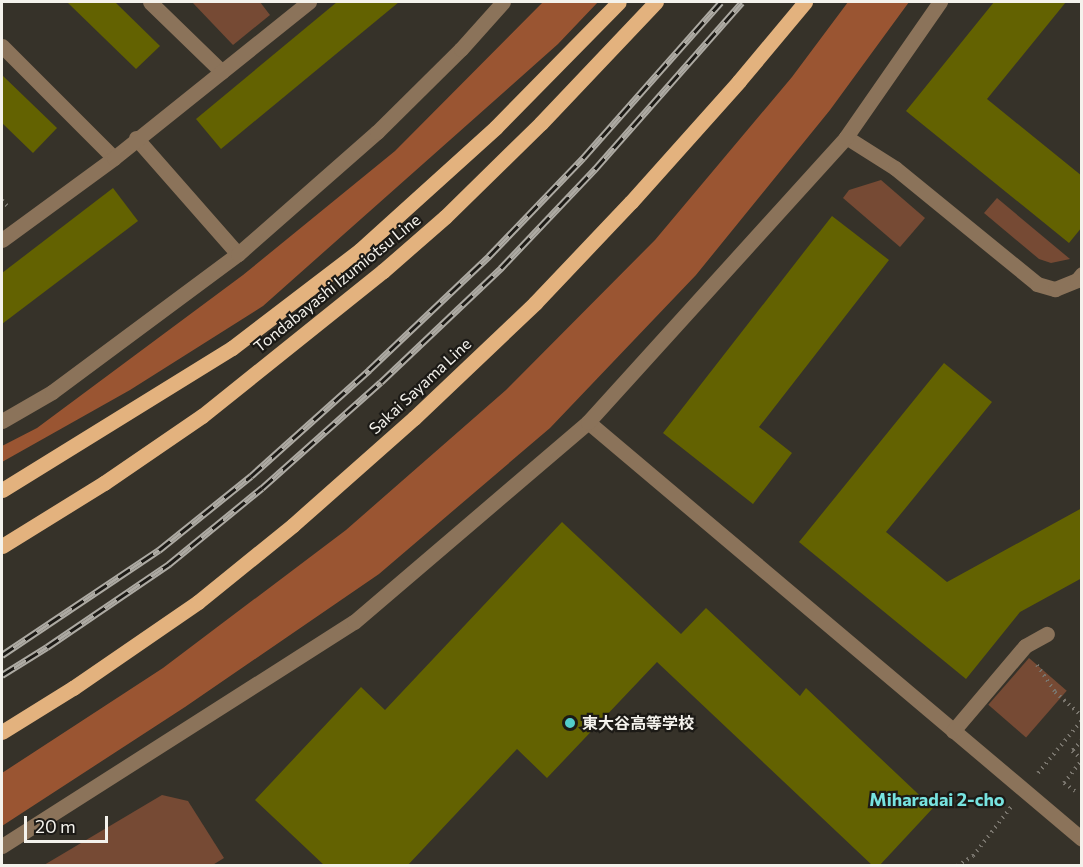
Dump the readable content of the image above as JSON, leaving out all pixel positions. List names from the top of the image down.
{
  "streets": {
    "main road": ["Tondabayashi Izumiotsu Line", "Sakai Sayama Line"]
  },
  "districts": ["Miharadai 2-cho"],
  "places": ["東大谷高等学校"],
  "scale_bar": "20 m"
}
